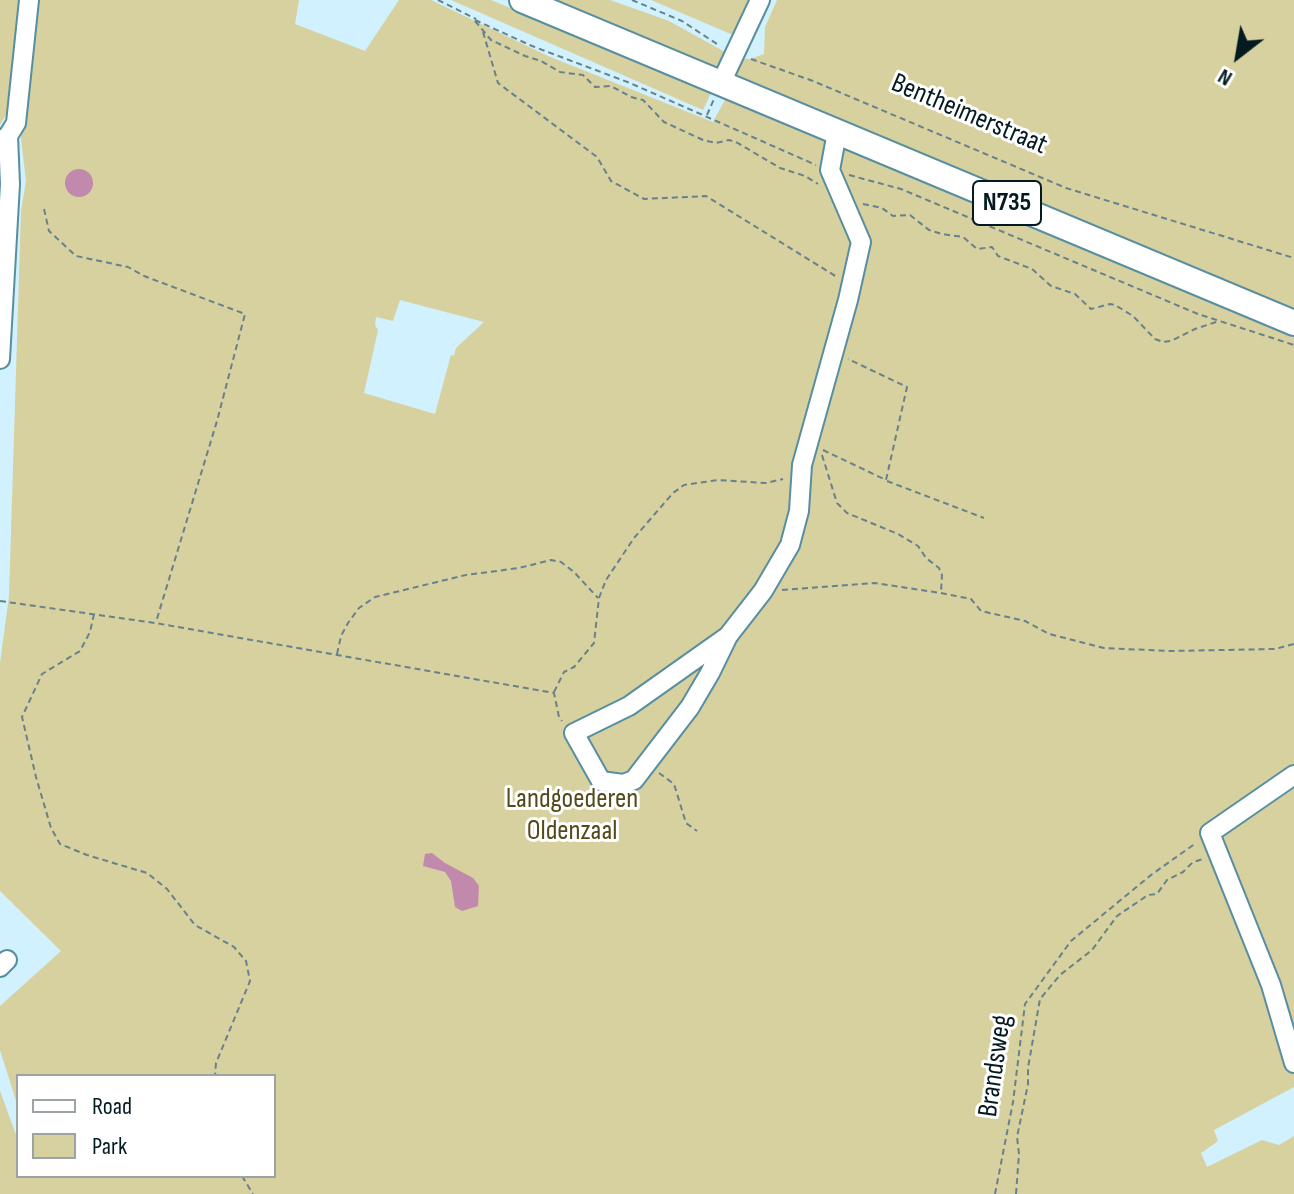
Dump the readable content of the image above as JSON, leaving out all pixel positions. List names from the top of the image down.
{
  "streets": {
    "main road": ["N735"],
    "path": ["Bentheimerstraat", "Brandsweg"]
  },
  "parks": ["Landgoederen Oldenzaal"],
  "legend": ["Road", "Park"],
  "north": "bottom left"
}
